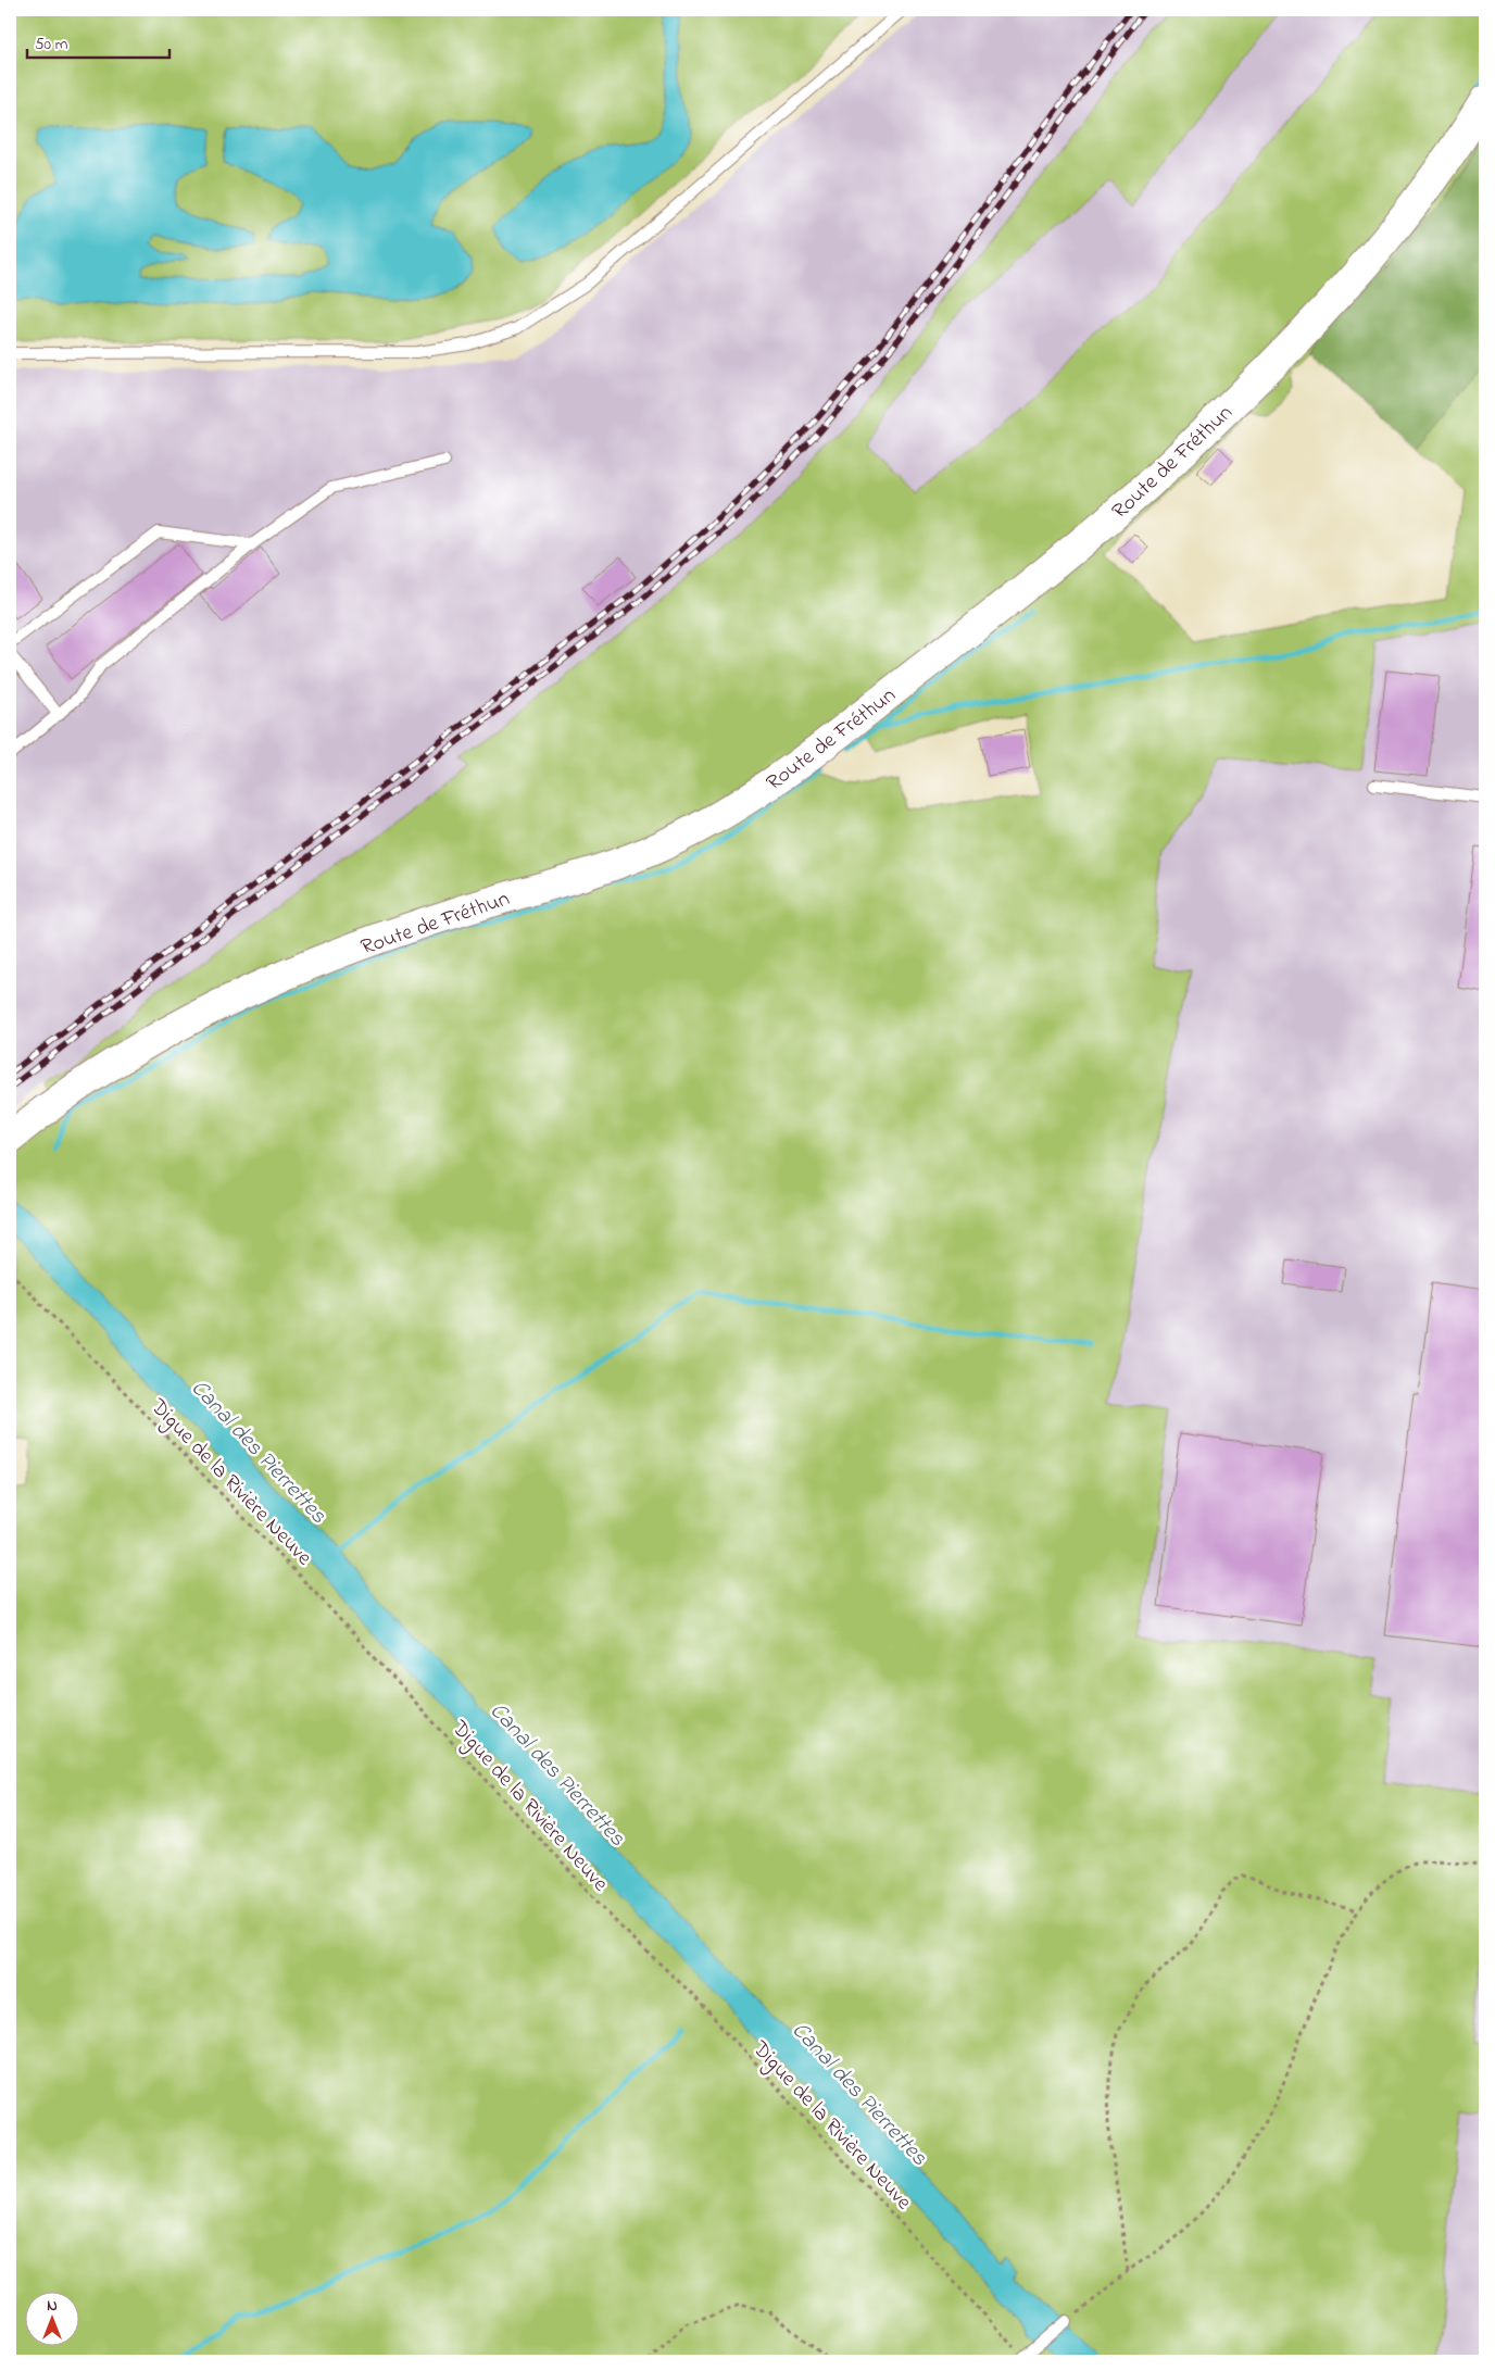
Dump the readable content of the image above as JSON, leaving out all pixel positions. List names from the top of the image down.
{
  "streets": {
    "street": ["Route de Fréthun"],
    "path": ["Digue de la Rivière Neuve"]
  },
  "water": ["Canal des Pierrettes"],
  "scale_bar": "50 m",
  "north": "top"
}
